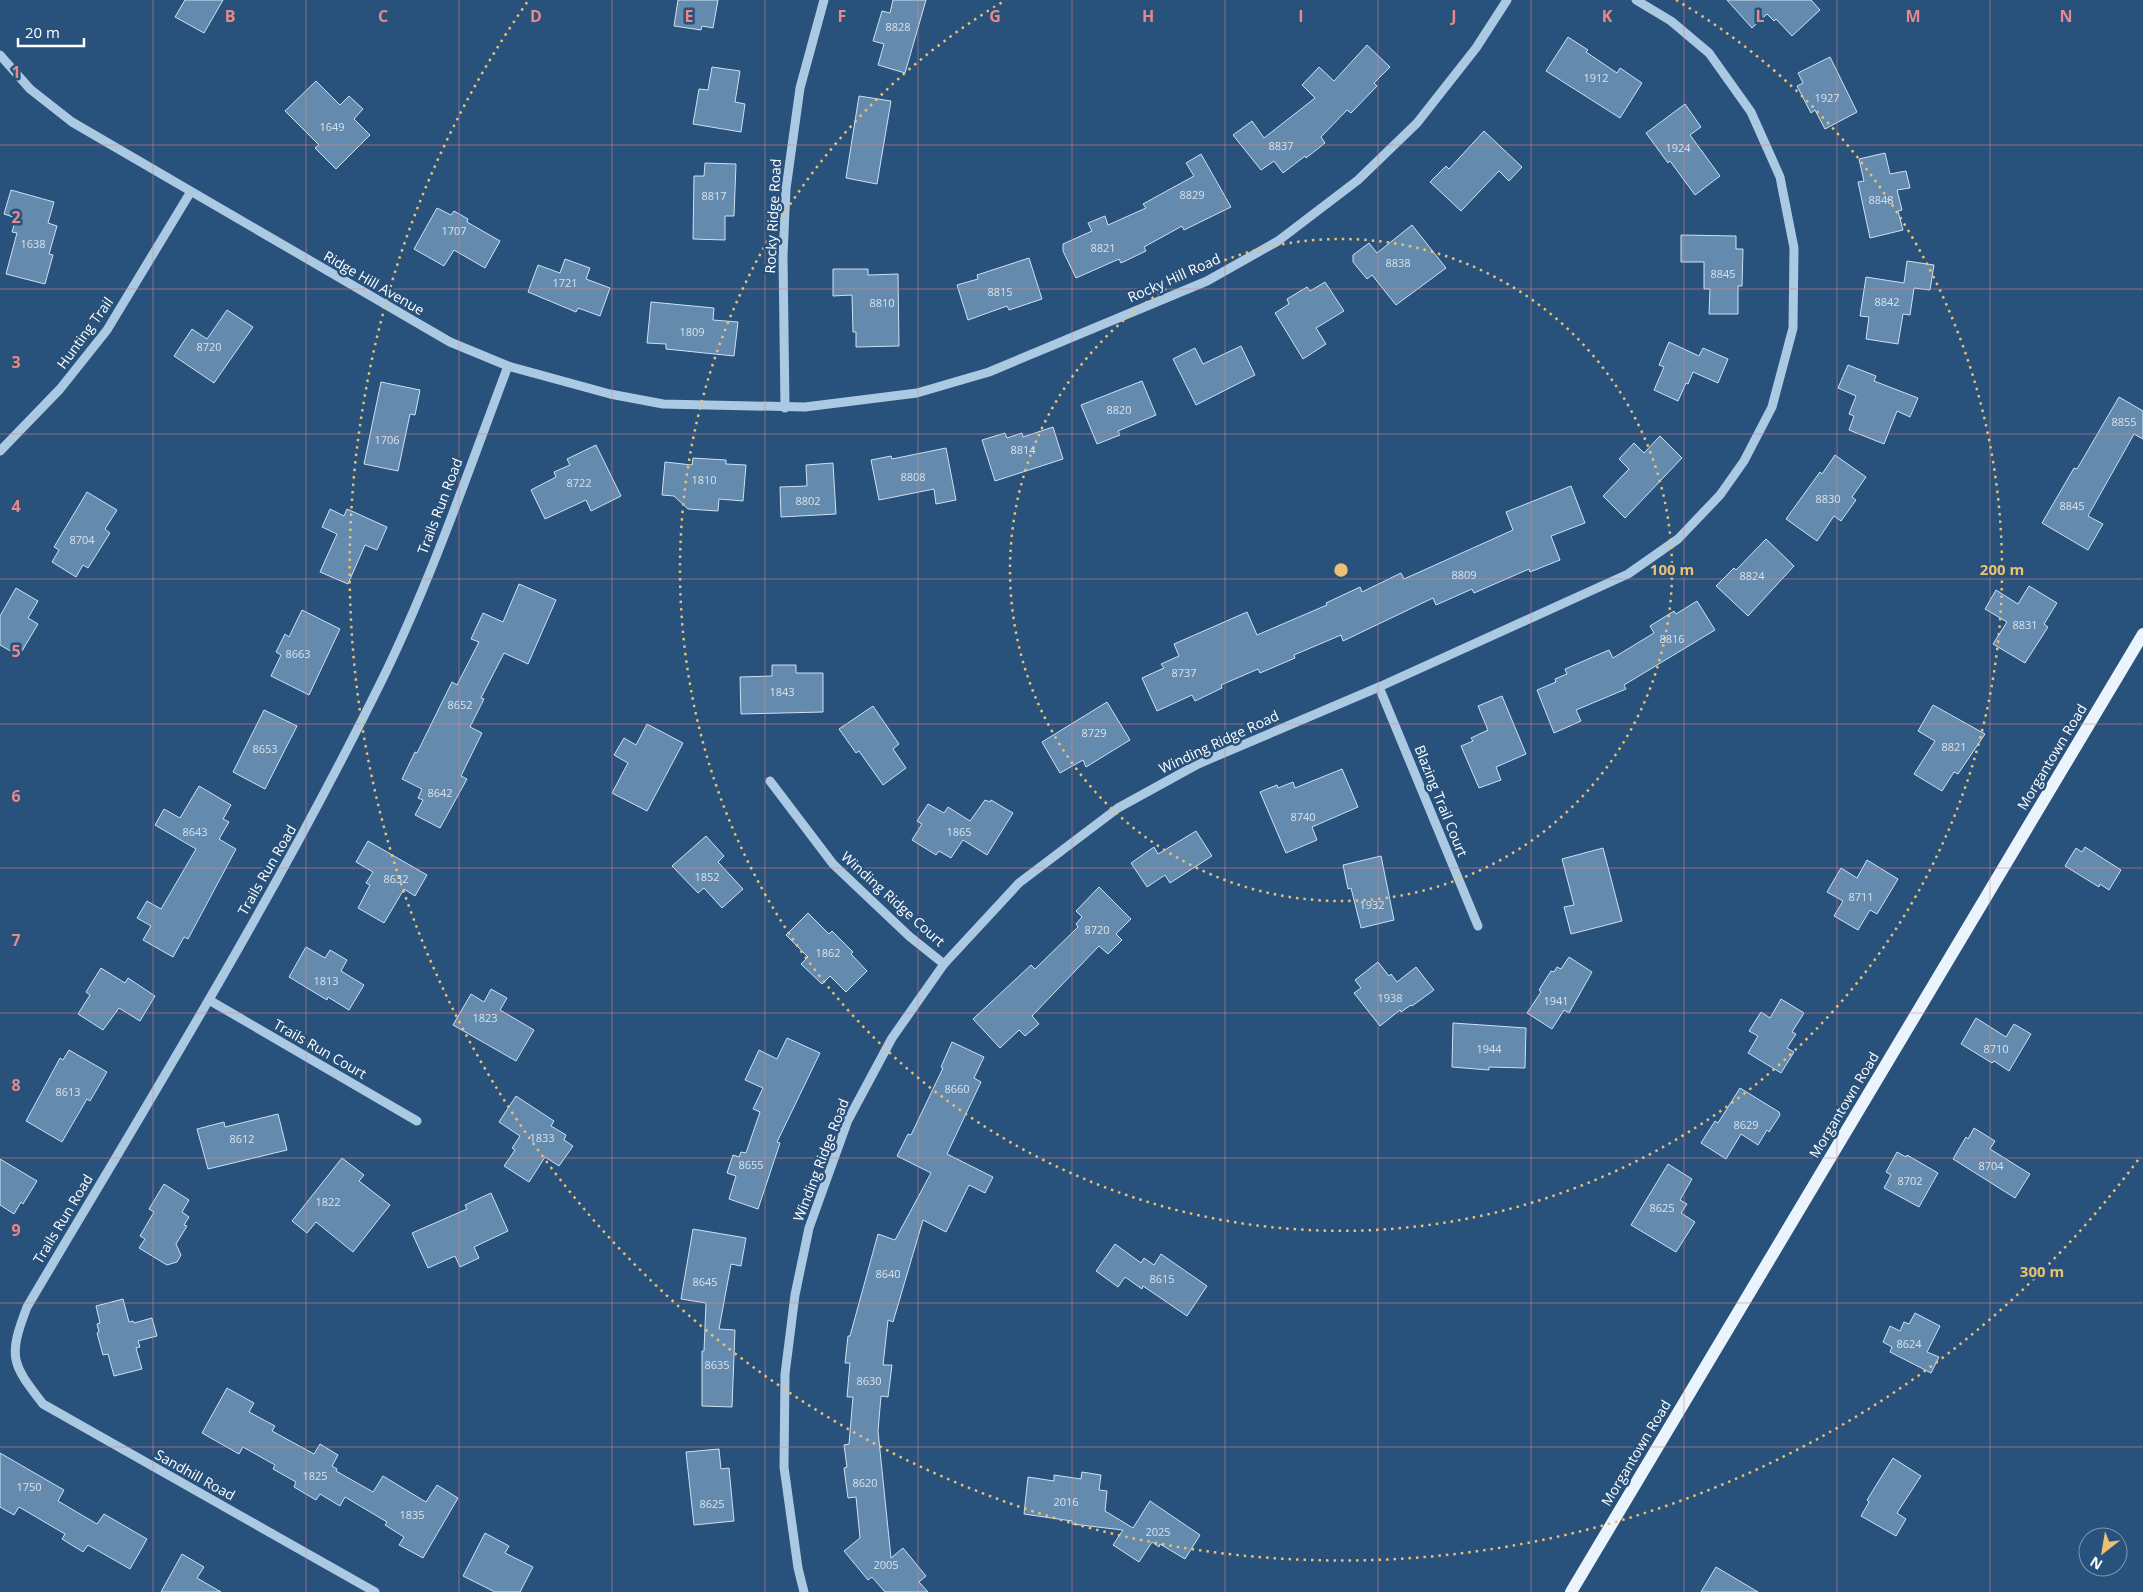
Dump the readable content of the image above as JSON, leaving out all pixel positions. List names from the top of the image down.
{
  "streets": {
    "main road": ["Morgantown Road"],
    "street": [
      "Rocky Ridge Road",
      "Rocky Hill Road",
      "Ridge Hill Avenue",
      "Hunting Trail",
      "Trails Run Road",
      "Winding Ridge Road",
      "Blazing Trail Court",
      "Winding Ridge Court",
      "Trails Run Court",
      "Sandhill Road"
    ]
  },
  "crossings": [
    ["Rocky Ridge Road", "Rocky Hill Road"],
    ["Rocky Ridge Road", "Ridge Hill Avenue"],
    ["Rocky Hill Road", "Ridge Hill Avenue"],
    ["Ridge Hill Avenue", "Hunting Trail"],
    ["Ridge Hill Avenue", "Trails Run Road"],
    ["Trails Run Road", "Trails Run Court"],
    ["Trails Run Road", "Sandhill Road"],
    ["Winding Ridge Road", "Blazing Trail Court"],
    ["Winding Ridge Road", "Winding Ridge Court"]
  ],
  "house_numbers": [
    "8828",
    "1912",
    "1927",
    "1649",
    "8837",
    "1924",
    "8829",
    "8817",
    "8848",
    "1707",
    "1638",
    "8821",
    "8838",
    "8845",
    "1721",
    "8815",
    "8842",
    "8810",
    "1809",
    "8720",
    "8820",
    "8855",
    "1706",
    "8814",
    "8808",
    "1810",
    "8722",
    "8830",
    "8802",
    "8845",
    "8704",
    "8809",
    "8824",
    "8831",
    "8816",
    "8663",
    "8737",
    "1843",
    "8652",
    "8729",
    "8821",
    "8653",
    "8642",
    "8740",
    "8643",
    "1865",
    "1852",
    "8632",
    "8711",
    "1932",
    "8720",
    "1862",
    "1813",
    "1938",
    "1941",
    "1823",
    "1944",
    "8710",
    "8660",
    "8613",
    "8629",
    "1833",
    "8612",
    "8655",
    "8704",
    "8702",
    "1822",
    "8625",
    "8640",
    "8615",
    "8645",
    "8624",
    "8635",
    "8630",
    "1825",
    "8620",
    "1750",
    "2016",
    "8625",
    "1835",
    "2025",
    "2005"
  ],
  "scale_bar": "20 m",
  "north": "bottom left",
  "grid": {
    "columns": [
      "B",
      "C",
      "D",
      "E",
      "F",
      "G",
      "H",
      "I",
      "J",
      "K",
      "L",
      "M",
      "N"
    ],
    "rows": [
      "1",
      "2",
      "3",
      "4",
      "5",
      "6",
      "7",
      "8",
      "9"
    ]
  },
  "rings": ["100 m", "200 m", "300 m"]
}
